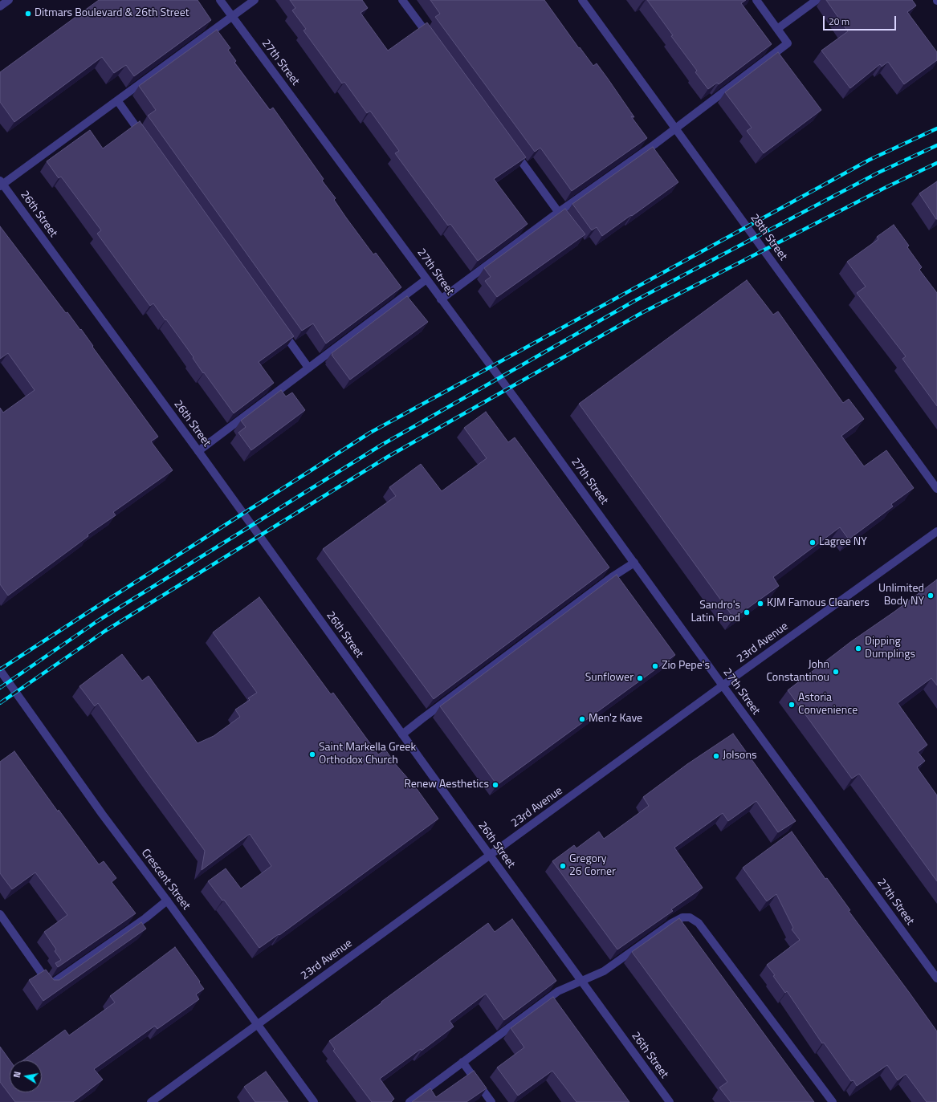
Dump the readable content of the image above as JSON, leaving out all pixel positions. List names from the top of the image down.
{
  "streets": {
    "street": [
      "27th Street",
      "26th Street",
      "28th Street",
      "23rd Avenue",
      "Crescent Street"
    ]
  },
  "crossings": [
    ["27th Street", "23rd Avenue"],
    ["26th Street", "23rd Avenue"],
    ["23rd Avenue", "Crescent Street"]
  ],
  "places": [
    "Ditmars Boulevard & 26th Street",
    "Lagree NY",
    "Unlimited Body NY",
    "KJM Famous Cleaners",
    "Sandro's Latin Food",
    "Dipping Dumplings",
    "Zio Pepe's",
    "John Constantinou",
    "Sunflower",
    "Astoria Convenience",
    "Men'z Kave",
    "Saint Markella Greek Orthodox Church",
    "Jolsons",
    "Renew Aesthetics",
    "Gregory 26 Corner"
  ],
  "scale_bar": "20 m",
  "north": "left"
}
